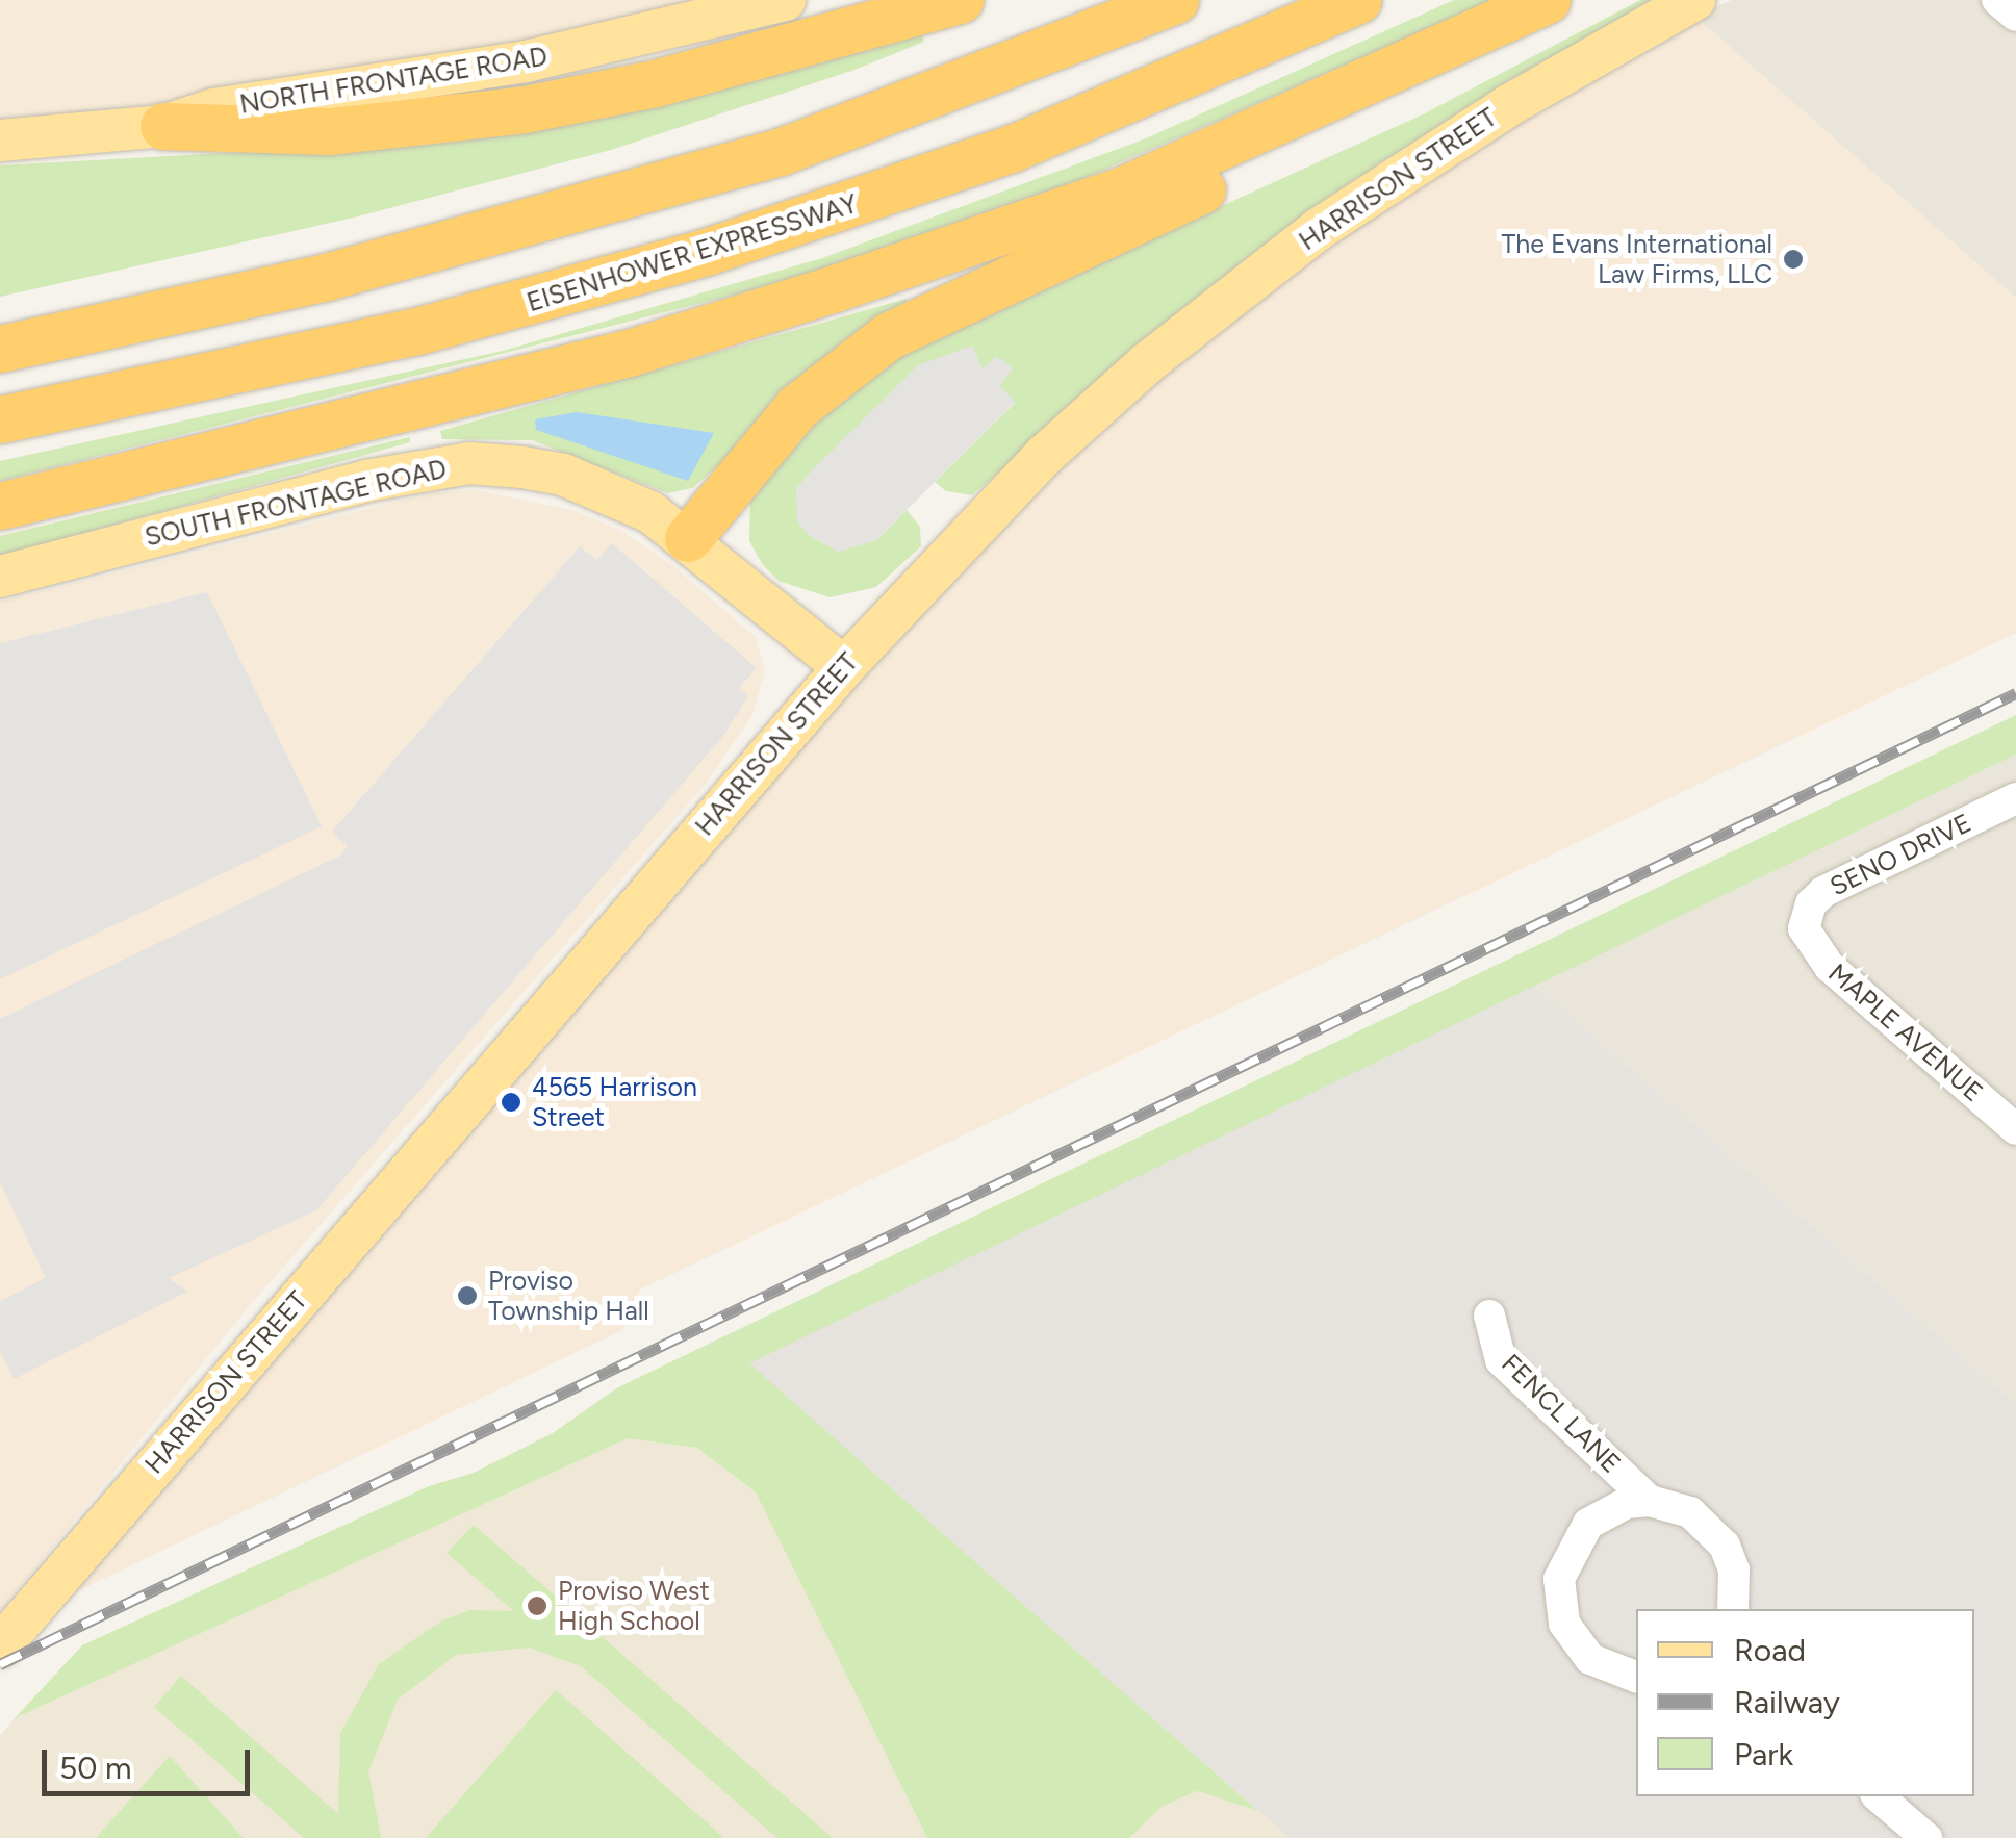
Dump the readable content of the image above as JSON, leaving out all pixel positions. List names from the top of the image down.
{
  "streets": {
    "highway": ["EISENHOWER EXPRESSWAY"],
    "main road": ["NORTH FRONTAGE ROAD", "HARRISON STREET", "SOUTH FRONTAGE ROAD"],
    "street": ["SENO DRIVE", "MAPLE AVENUE", "FENCL LANE"]
  },
  "crossings": [
    ["HARRISON STREET", "SOUTH FRONTAGE ROAD"],
    ["SENO DRIVE", "MAPLE AVENUE"]
  ],
  "places": [
    "The Evans International Law Firms, LLC",
    "4565 Harrison Street",
    "Proviso Township Hall",
    "Proviso West High School"
  ],
  "legend": ["Road", "Railway", "Park"],
  "scale_bar": "50 m"
}
